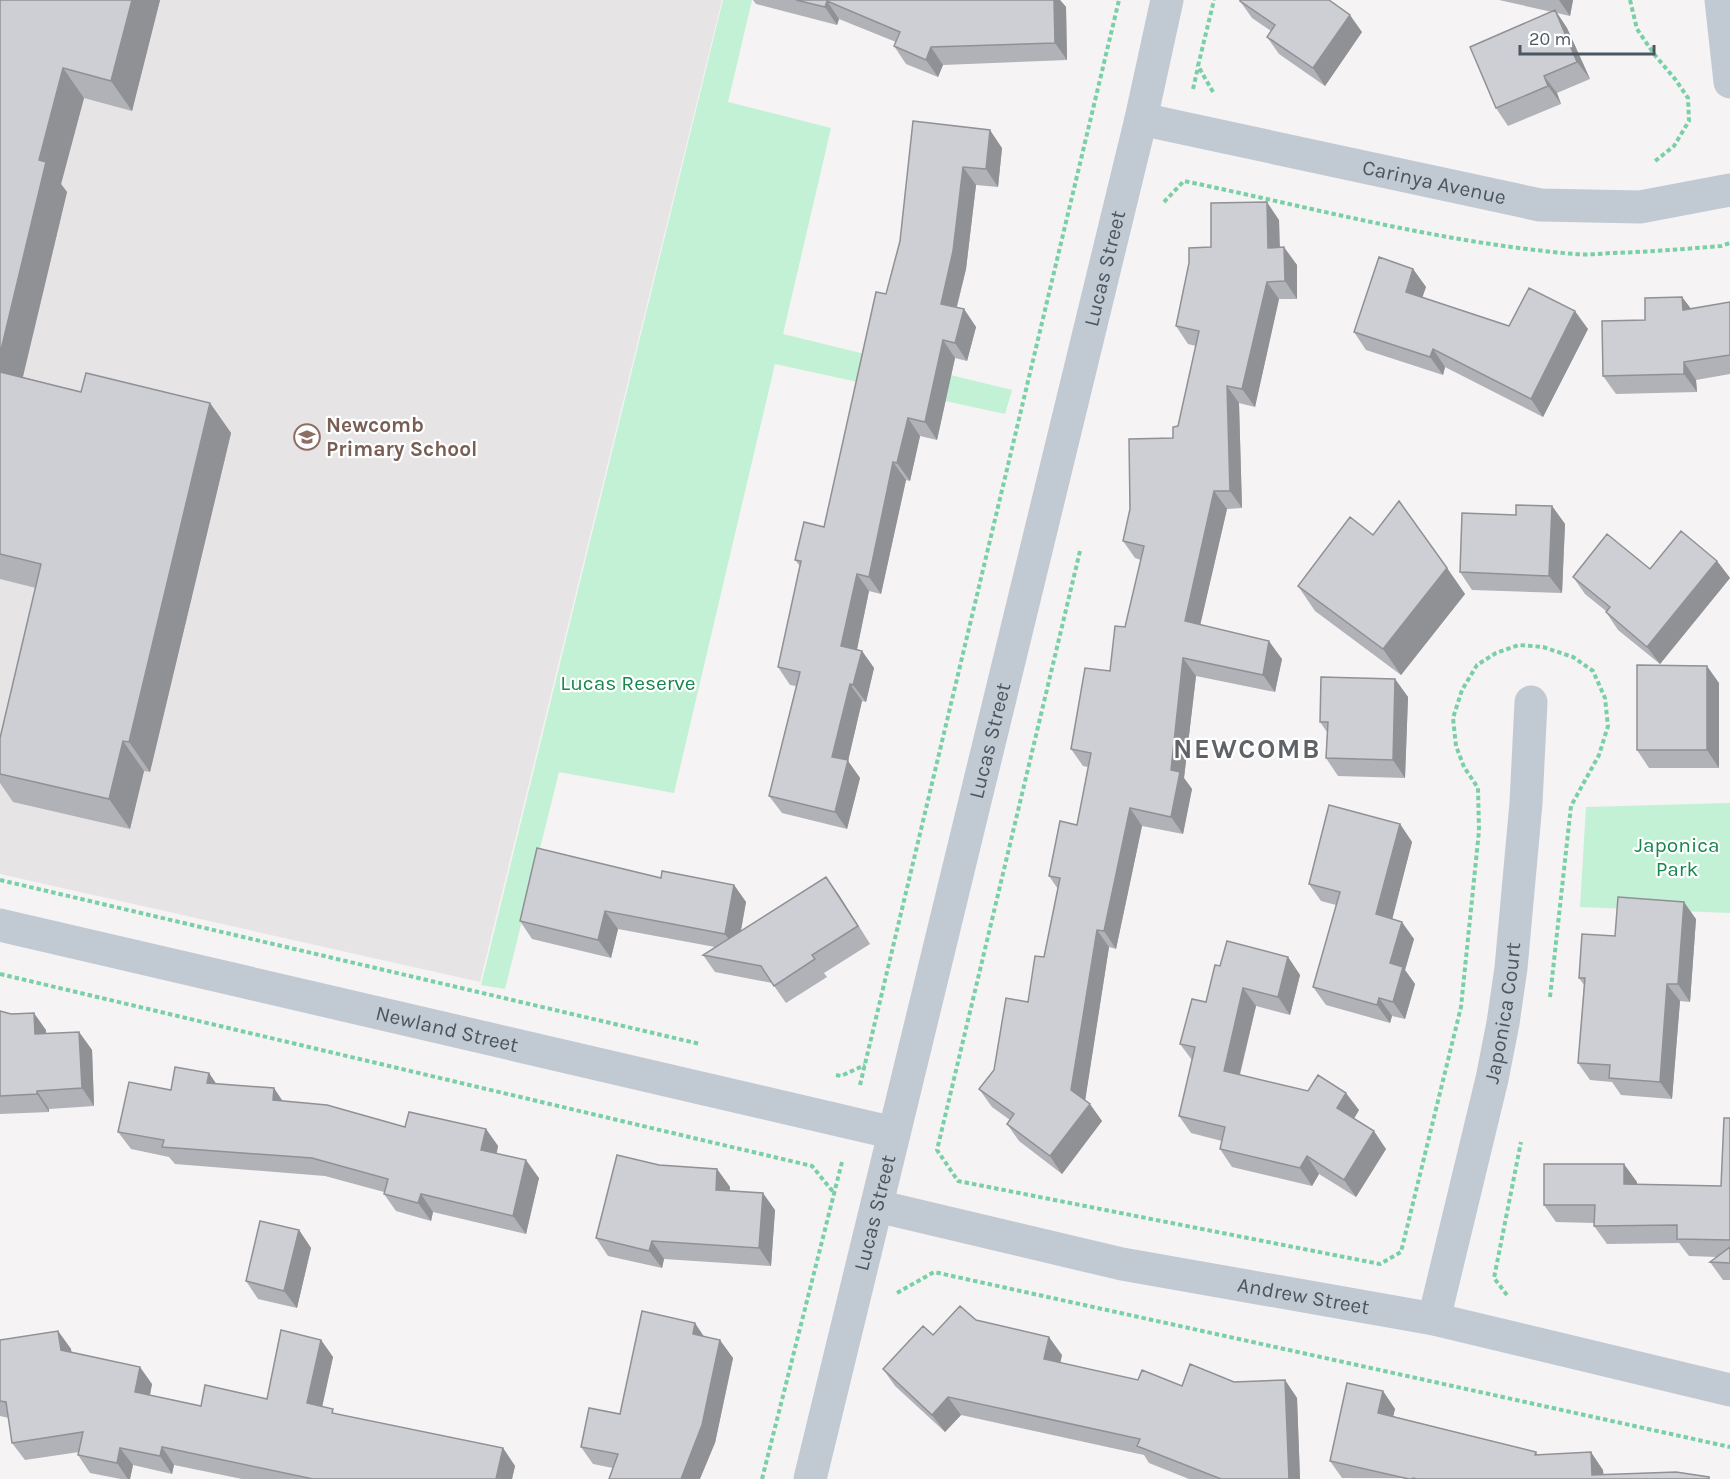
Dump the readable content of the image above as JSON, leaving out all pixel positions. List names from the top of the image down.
{
  "streets": {
    "street": [
      "Carinya Avenue",
      "Lucas Street",
      "Japonica Court",
      "Newland Street",
      "Andrew Street"
    ]
  },
  "crossings": [
    ["Carinya Avenue", "Lucas Street"],
    ["Lucas Street", "Newland Street"],
    ["Lucas Street", "Andrew Street"],
    ["Japonica Court", "Andrew Street"]
  ],
  "districts": ["NEWCOMB"],
  "parks": ["Lucas Reserve", "Japonica Park"],
  "places": {
    "school or university": ["Newcomb Primary School"]
  },
  "scale_bar": "20 m"
}
